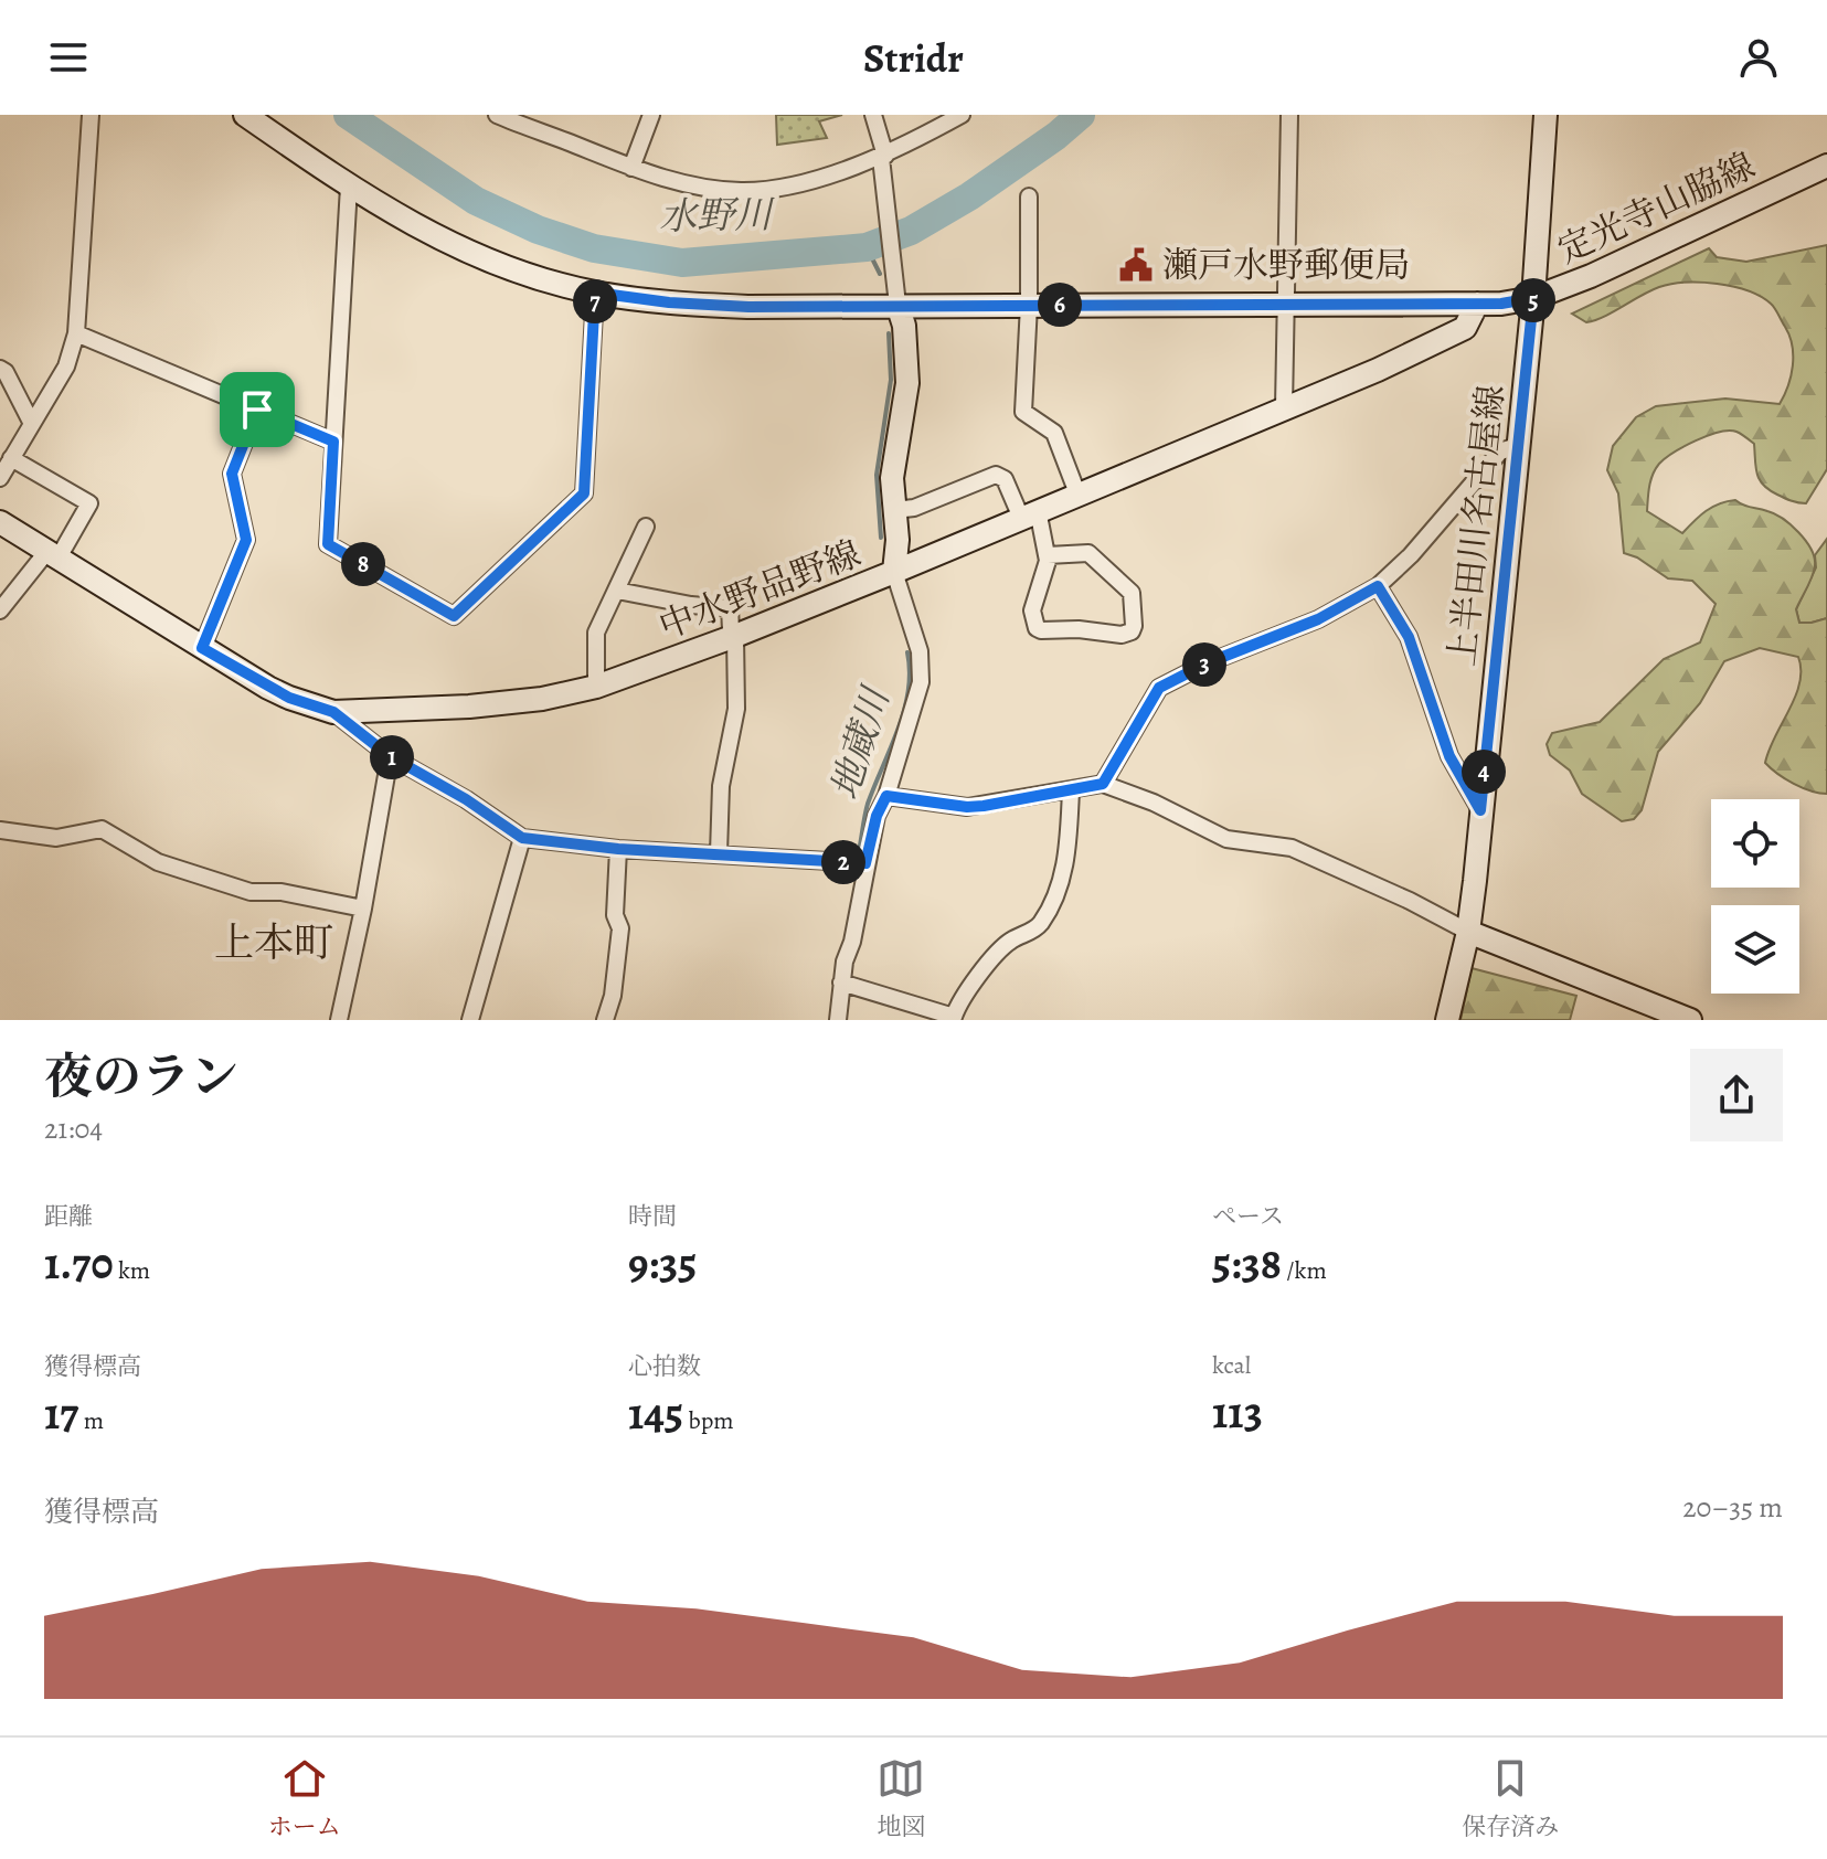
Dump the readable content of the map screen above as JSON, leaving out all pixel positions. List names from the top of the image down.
{
  "streets": {
    "main road": ["定光寺山脇線", "上半田川名古屋線", "中水野品野線"]
  },
  "crossings": [
    ["定光寺山脇線", "上半田川名古屋線"]
  ],
  "districts": ["上本町"],
  "water": ["水野川", "地蔵川"],
  "places": {
    "public building": ["瀬戸水野郵便局"]
  },
  "page": {
    "header": "Stridr",
    "pins": [
      "5",
      "7",
      "6",
      "8",
      "3",
      "1",
      "4",
      "2"
    ],
    "heading": ["夜のラン", "21:04"],
    "stats": [
      ["距離", "1.70 km"],
      ["時間", "9:35"],
      ["ペース", "5:38 /km"],
      ["獲得標高", "17 m"],
      ["心拍数", "145 bpm"],
      ["kcal", "113"]
    ],
    "chart": ["獲得標高", "20–35 m"],
    "tabs": ["ホーム", "地図", "保存済み"]
  }
}
